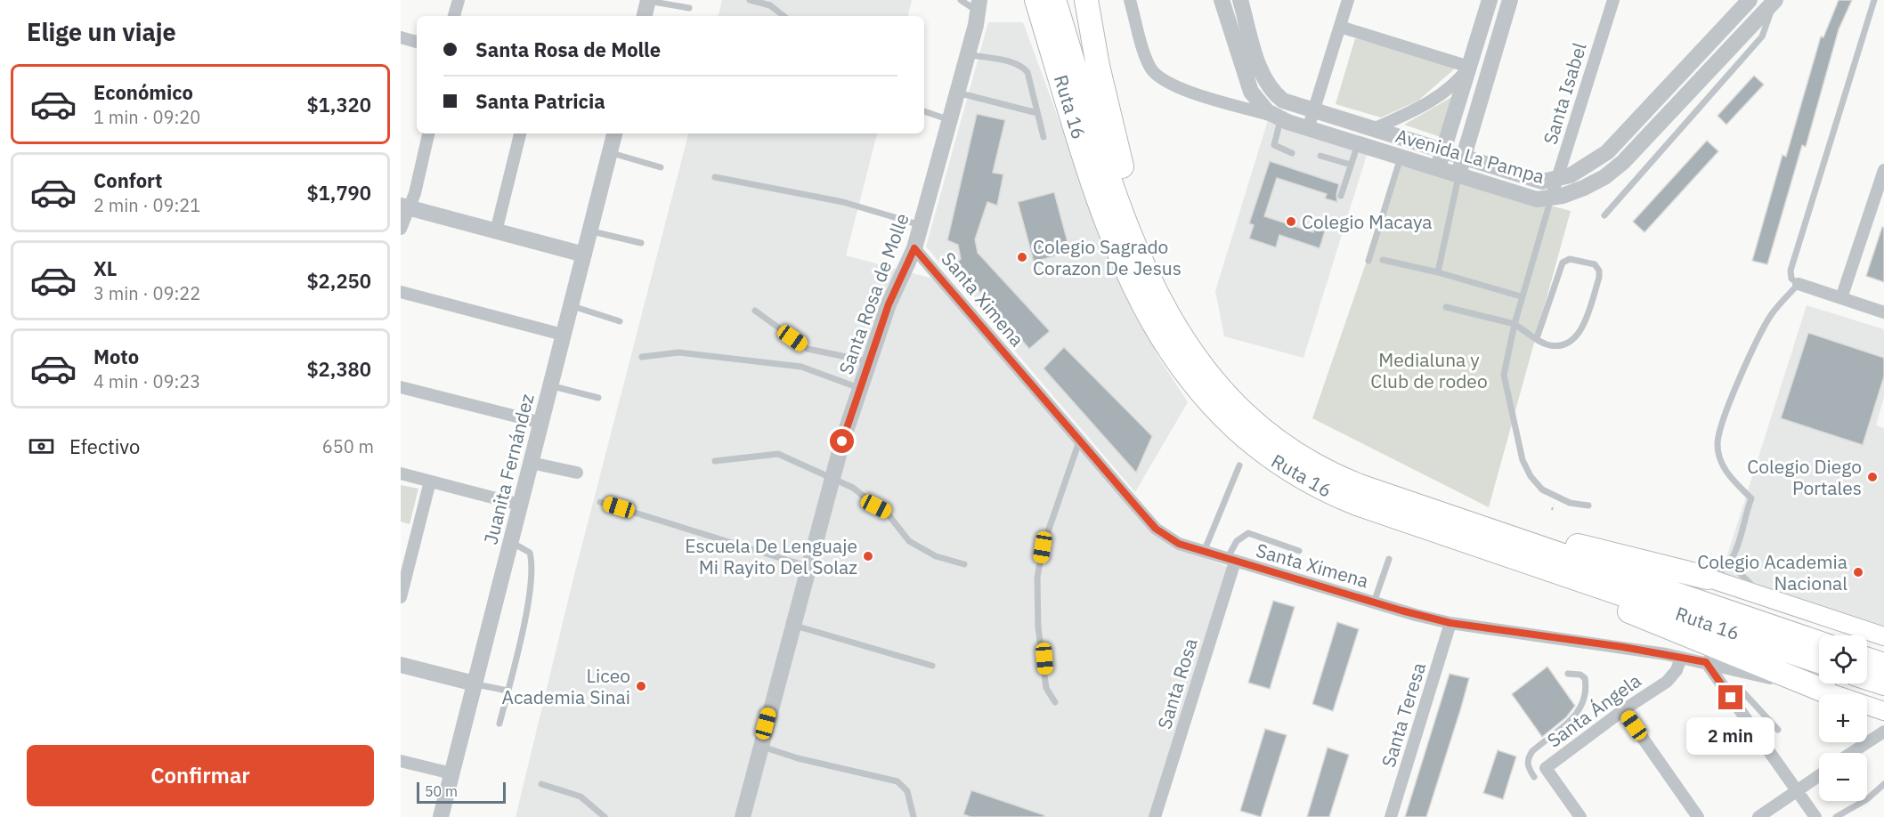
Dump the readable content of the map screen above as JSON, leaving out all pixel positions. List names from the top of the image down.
{
  "streets": {
    "highway": ["Ruta 16"],
    "street": [
      "Santa Isabel",
      "Avenida La Pampa",
      "Santa Rosa de Molle",
      "Santa Ximena",
      "Juanita Fernández",
      "Santa Rosa",
      "Santa Ángela",
      "Santa Teresa"
    ]
  },
  "crossings": [
    ["Santa Isabel", "Avenida La Pampa"],
    ["Santa Rosa de Molle", "Santa Ximena"],
    ["Santa Ximena", "Santa Rosa"],
    ["Santa Ximena", "Santa Ángela"],
    ["Santa Ximena", "Santa Teresa"]
  ],
  "parks": ["Medialuna y Club de rodeo"],
  "places": [
    "Colegio Macaya",
    "Colegio Sagrado Corazon De Jesus",
    "Colegio Diego Portales",
    "Escuela De Lenguaje Mi Rayito Del Solaz",
    "Colegio Academia Nacional",
    "Liceo Academia Sinai"
  ],
  "scale_bar": "50 m",
  "page": {
    "heading": "Elige un viaje",
    "banner": ["Santa Rosa de Molle", "Santa Patricia"],
    "list": [
      {
        "name": "Económico",
        "note": "1 min · 09:20",
        "value": "$1,320"
      },
      {
        "name": "Confort",
        "note": "2 min · 09:21",
        "value": "$1,790"
      },
      {
        "name": "XL",
        "note": "3 min · 09:22",
        "value": "$2,250"
      },
      {
        "name": "Moto",
        "note": "4 min · 09:23",
        "value": "$2,380"
      }
    ],
    "pay": ["Efectivo", "650 m"],
    "map_buttons": ["+", "−"],
    "bubble": "2 min",
    "buttons": "Confirmar",
    "scale": "50 m"
  }
}
